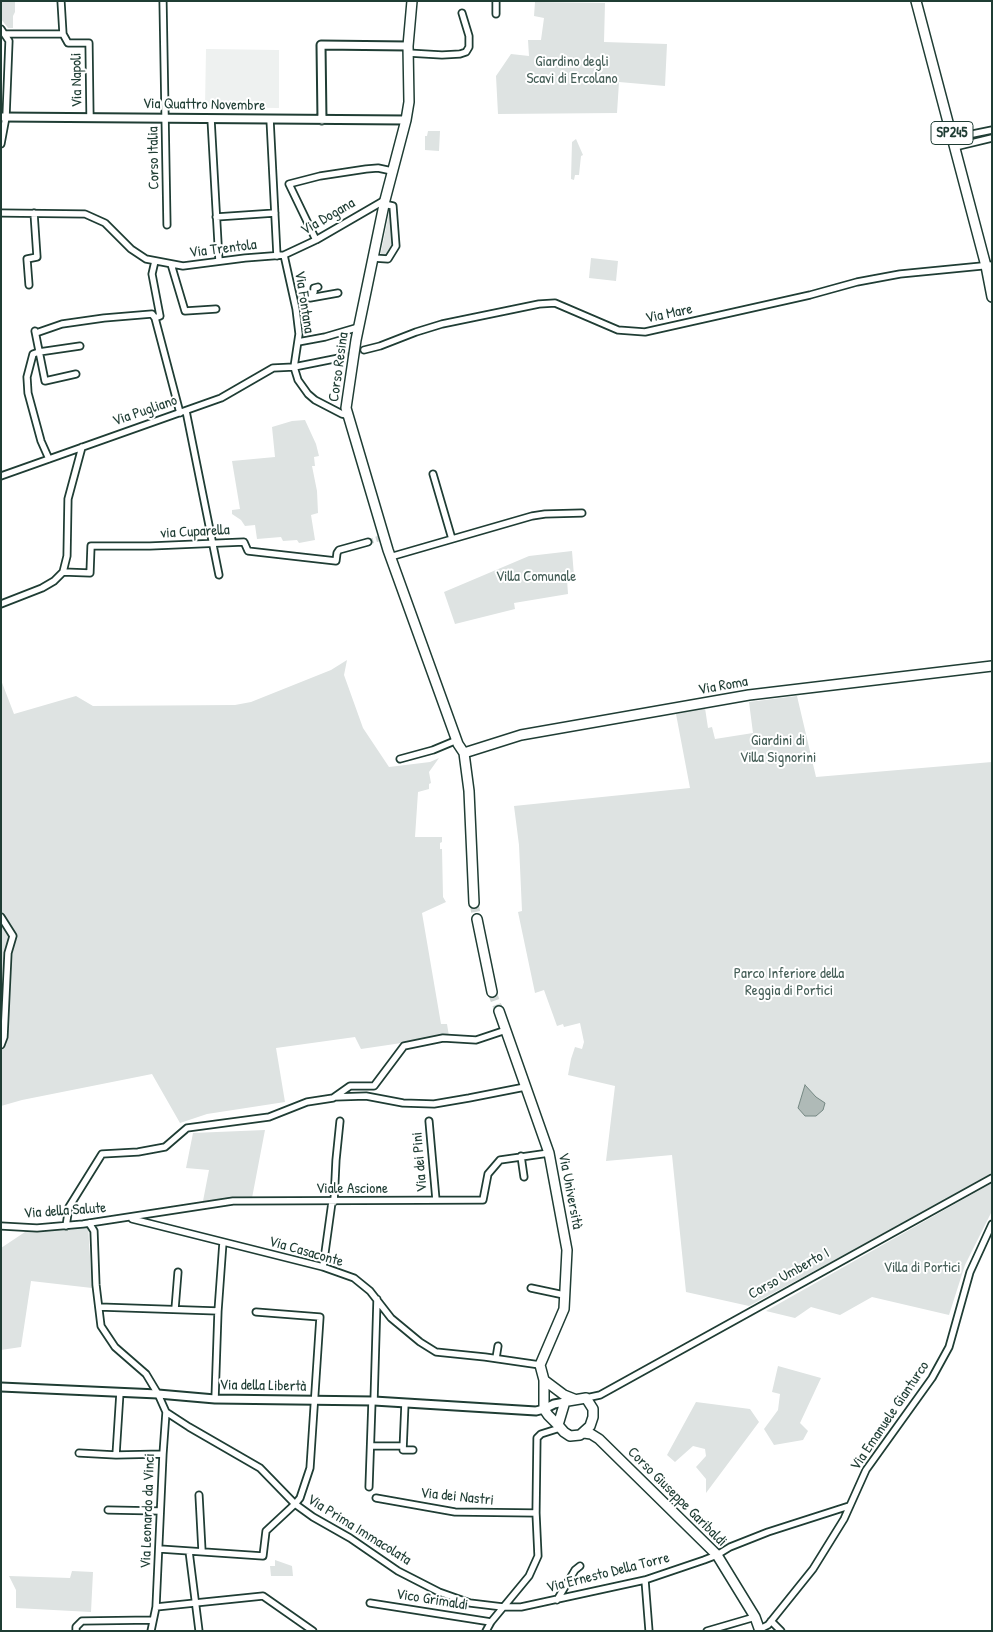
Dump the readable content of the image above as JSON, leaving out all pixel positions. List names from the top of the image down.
{
  "streets": {
    "main road": [
      "SP245",
      "Corso Resina",
      "Via Roma",
      "Via Università",
      "Corso Giuseppe Garibaldi"
    ],
    "street": [
      "Via Napoli",
      "Via Quattro Novembre",
      "Corso Italia",
      "Via Dogana",
      "Via Trentola",
      "Via Fontana",
      "Via Mare",
      "Via Pugliano",
      "via Cuparella",
      "Via dei Pini",
      "Viale Ascione",
      "Via della Salute",
      "Via Casaconte",
      "Corso Umberto I",
      "Via della Libertà",
      "Via Emanuele Gianturco",
      "Via dei Nastri",
      "Via Leonardo da Vinci",
      "Via Prima Immacolata",
      "Via Ernesto Della Torre",
      "Vico Grimaldi"
    ]
  },
  "crossings": [
    ["Via Napoli", "Via Quattro Novembre"],
    ["Via Quattro Novembre", "Corso Italia"],
    ["Via Quattro Novembre", "Via Fontana"],
    ["Via Quattro Novembre", "Corso Resina"],
    ["SP245", "Via Mare"],
    ["Via Dogana", "Via Trentola"],
    ["Via Dogana", "Via Fontana"],
    ["Via Dogana", "Corso Resina"],
    ["Via Trentola", "Via Fontana"],
    ["Via Fontana", "Via Pugliano"],
    ["Corso Resina", "Via Roma"],
    ["Via dei Pini", "Viale Ascione"],
    ["Viale Ascione", "Via Università"],
    ["Viale Ascione", "Via della Salute"],
    ["Viale Ascione", "Via Casaconte"],
    ["Via Università", "Via Casaconte"],
    ["Via della Salute", "Via Casaconte"],
    ["Via della Salute", "Via Leonardo da Vinci"],
    ["Corso Umberto I", "Via della Libertà"],
    ["Corso Umberto I", "Corso Giuseppe Garibaldi"],
    ["Via della Libertà", "Corso Giuseppe Garibaldi"],
    ["Via della Libertà", "Via Leonardo da Vinci"],
    ["Via Emanuele Gianturco", "Corso Giuseppe Garibaldi"],
    ["Via Emanuele Gianturco", "Via Ernesto Della Torre"],
    ["Corso Giuseppe Garibaldi", "Via Ernesto Della Torre"],
    ["Via Leonardo da Vinci", "Via Prima Immacolata"],
    ["Via Prima Immacolata", "Via Ernesto Della Torre"]
  ],
  "parks": [
    "Giardino degli Scavi di Ercolano",
    "Villa Comunale",
    "Giardini di Villa Signorini",
    "Parco Inferiore della Reggia di Portici",
    "Villa di Portici"
  ]
}
